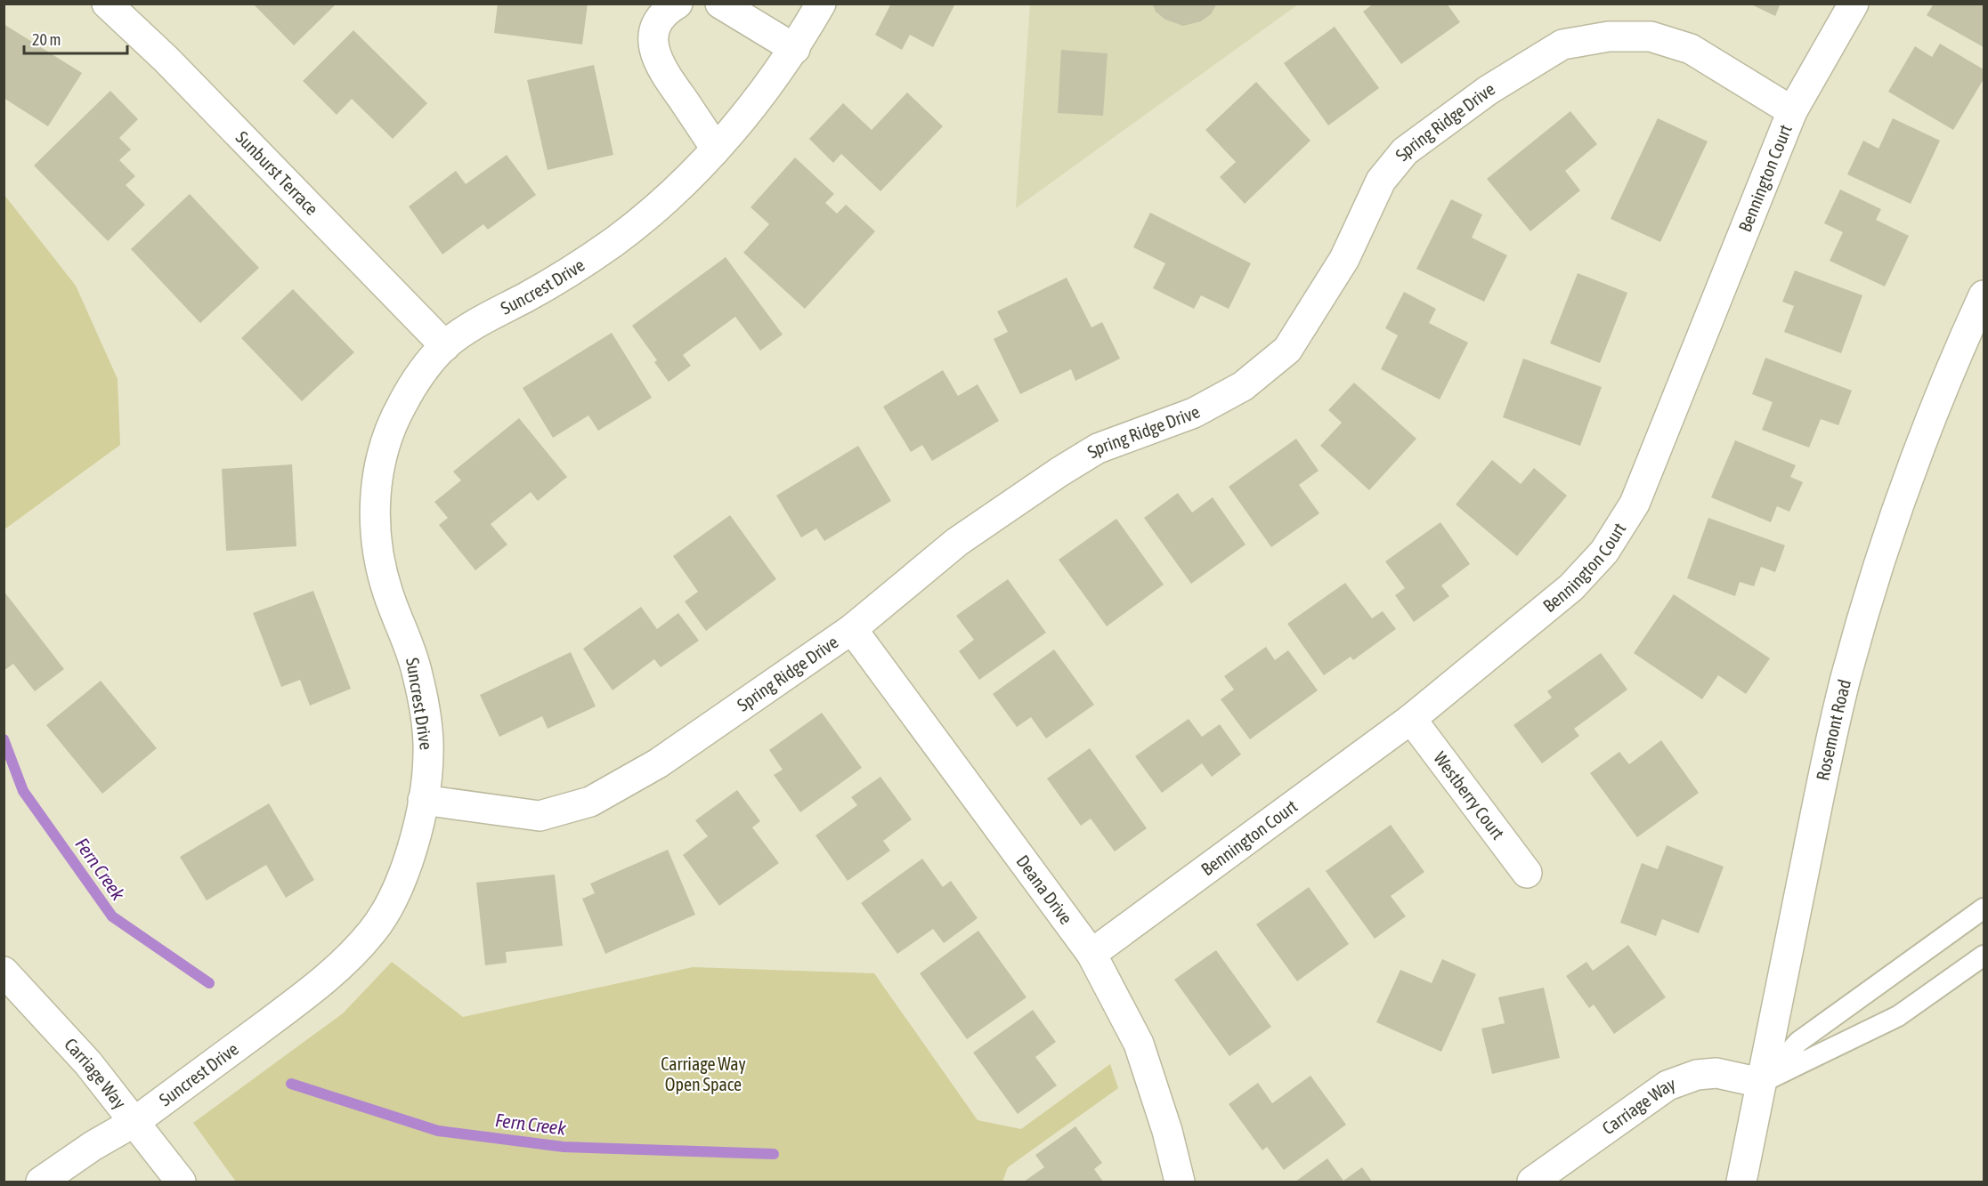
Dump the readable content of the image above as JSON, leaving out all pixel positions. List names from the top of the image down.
{
  "streets": {
    "street": [
      "Spring Ridge Drive",
      "Sunburst Terrace",
      "Bennington Court",
      "Suncrest Drive",
      "Rosemont Road",
      "Westberry Court",
      "Deana Drive",
      "Carriage Way"
    ]
  },
  "crossings": [
    ["Spring Ridge Drive", "Bennington Court"],
    ["Spring Ridge Drive", "Suncrest Drive"],
    ["Spring Ridge Drive", "Deana Drive"],
    ["Sunburst Terrace", "Suncrest Drive"],
    ["Bennington Court", "Westberry Court"],
    ["Bennington Court", "Deana Drive"],
    ["Suncrest Drive", "Carriage Way"],
    ["Rosemont Road", "Carriage Way"]
  ],
  "water": ["Fern Creek"],
  "parks": ["Carriage Way Open Space"],
  "scale_bar": "20 m"
}
